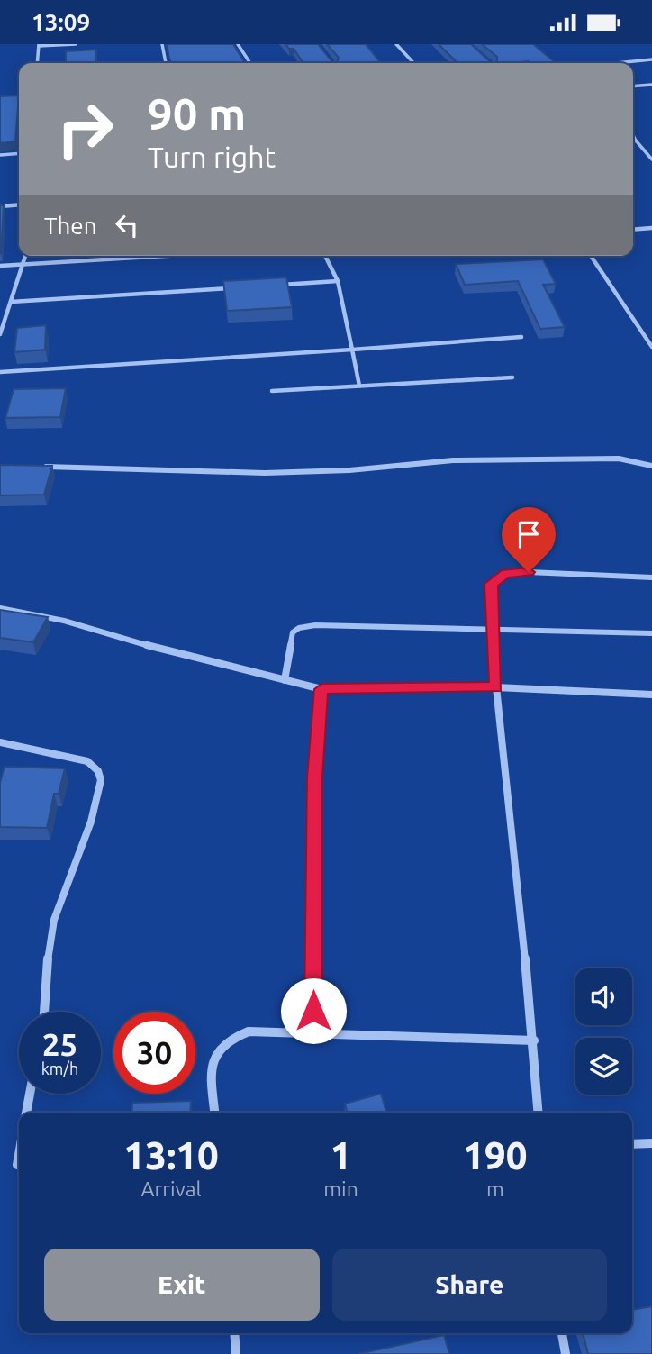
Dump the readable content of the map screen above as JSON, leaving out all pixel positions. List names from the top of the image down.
{
  "page": {
    "status": "13:09",
    "turn": ["90 m", "Turn right"],
    "then": "Then",
    "speed": "25 km/h",
    "limit": "30",
    "eta": [
      "13:10",
      "Arrival",
      "1",
      "min",
      "190",
      "m"
    ],
    "buttons": ["Exit", "Share"]
  }
}
